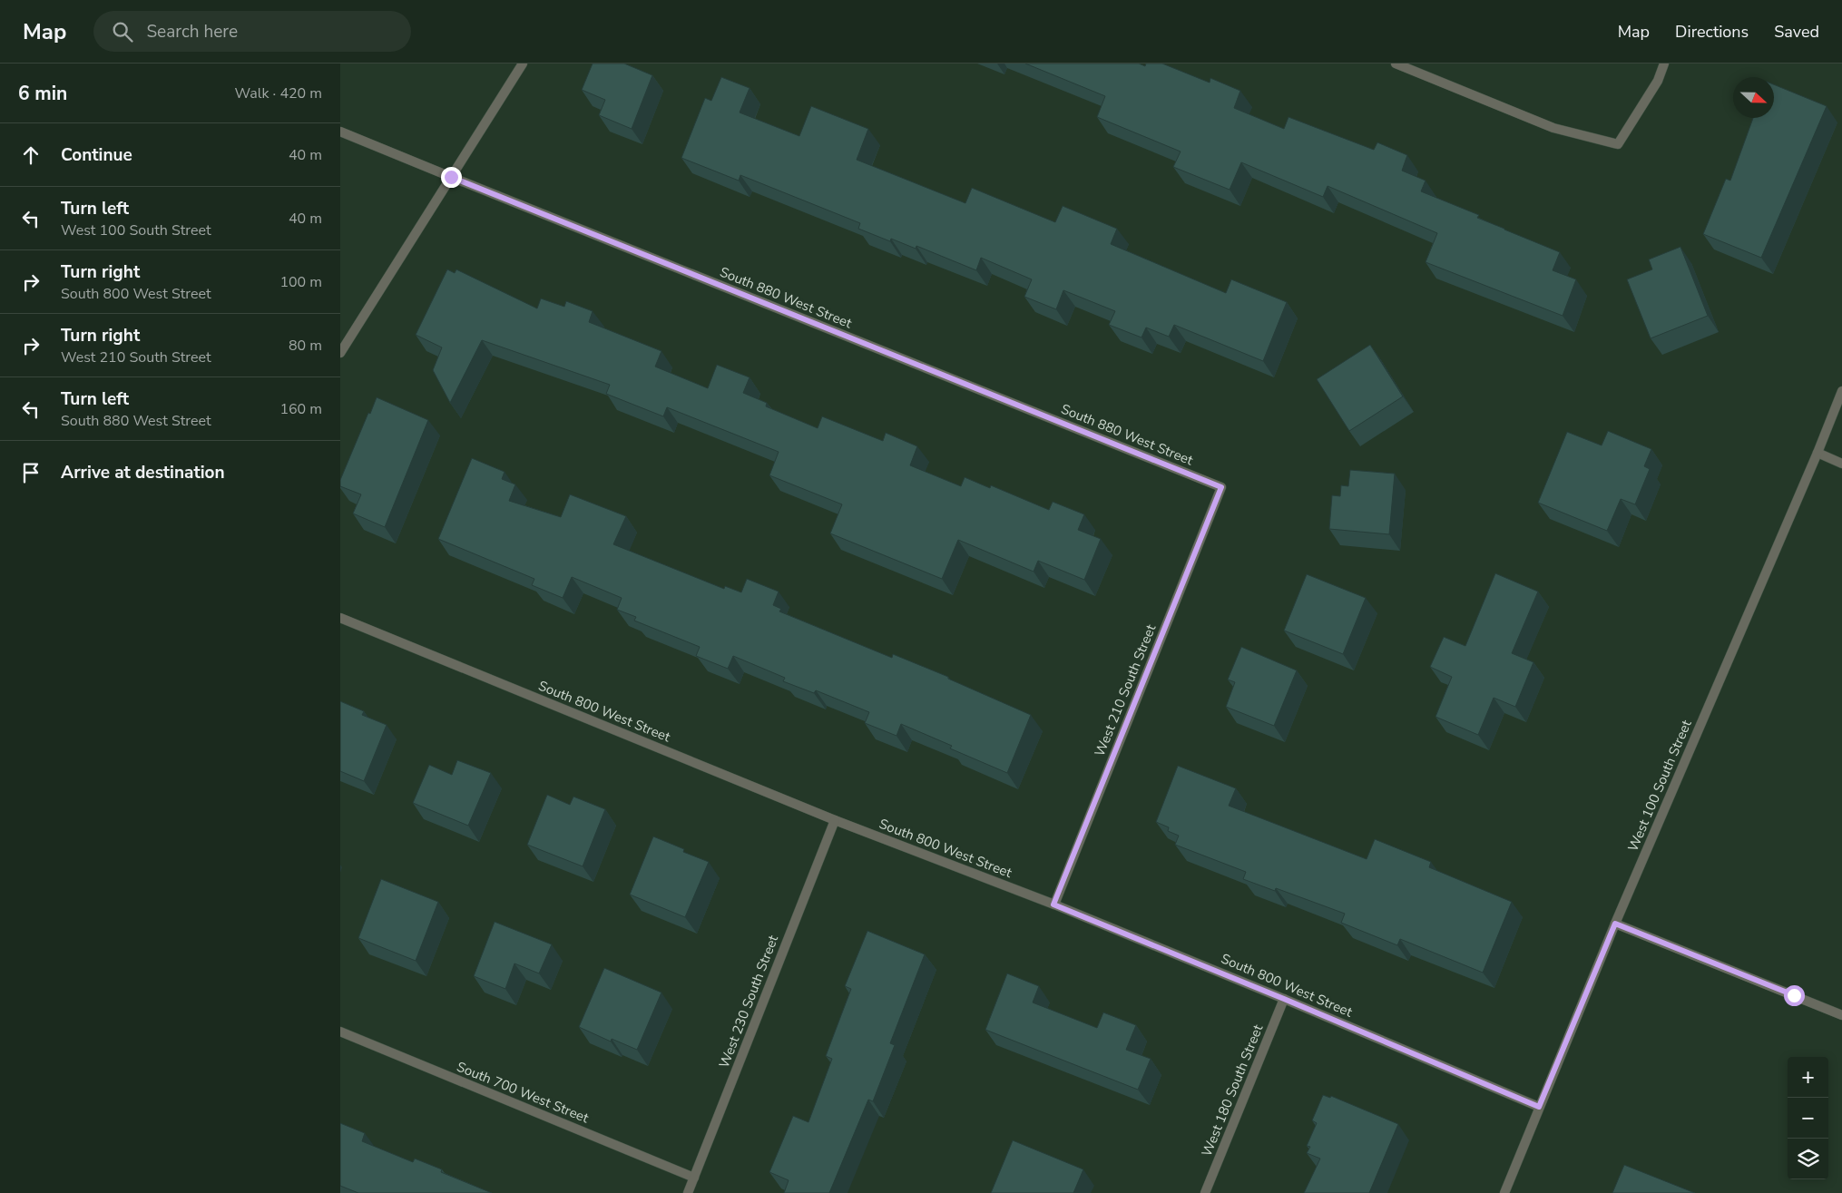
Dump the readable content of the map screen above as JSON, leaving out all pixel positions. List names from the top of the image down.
{
  "streets": {
    "street": [
      "South 880 West Street",
      "West 210 South Street",
      "South 800 West Street",
      "West 100 South Street",
      "West 230 South Street",
      "West 180 South Street",
      "South 700 West Street"
    ]
  },
  "crossings": [
    ["South 880 West Street", "West 210 South Street"],
    ["West 210 South Street", "South 800 West Street"],
    ["South 800 West Street", "West 100 South Street"],
    ["South 800 West Street", "West 230 South Street"],
    ["South 800 West Street", "West 180 South Street"],
    ["West 230 South Street", "South 700 West Street"]
  ],
  "north": "right",
  "page": {
    "header": "Map",
    "search": "Search here",
    "nav": ["Map", "Directions", "Saved"],
    "heading": ["6 min", "Walk · 420 m"],
    "list": [
      ["Continue", "40 m"],
      ["Turn left", "West 100 South Street", "40 m"],
      ["Turn right", "South 800 West Street", "100 m"],
      ["Turn right", "West 210 South Street", "80 m"],
      ["Turn left", "South 880 West Street", "160 m"],
      "Arrive at destination"
    ],
    "map_buttons": ["+", "−"]
  }
}
